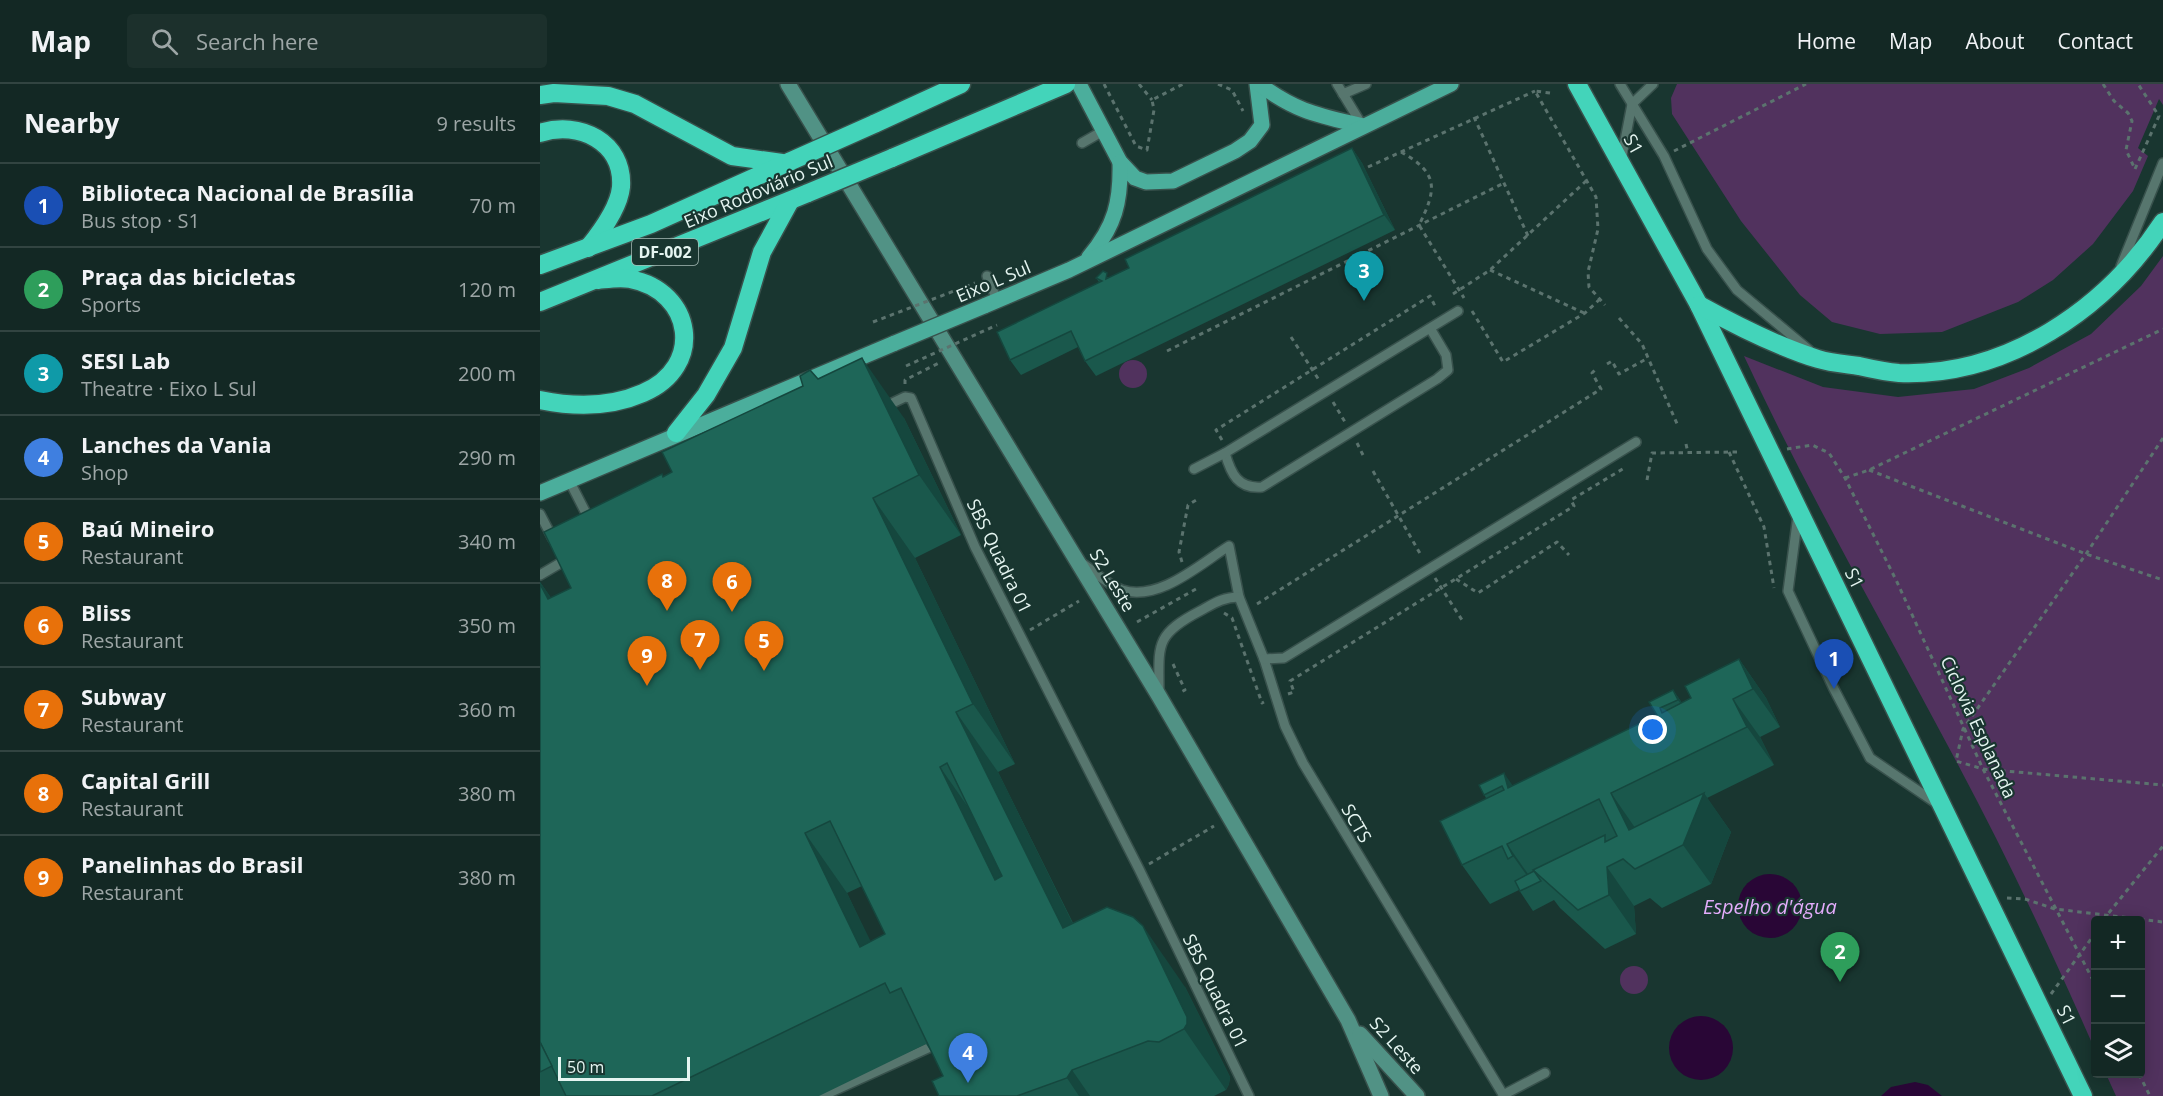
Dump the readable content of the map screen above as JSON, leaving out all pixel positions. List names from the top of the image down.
{
  "streets": {
    "highway": ["S1", "Eixo Rodoviário Sul", "DF-002"],
    "main road": ["Eixo L Sul", "S2 Leste"],
    "lane": ["SBS Quadra 01", "SCTS"],
    "path": ["Ciclovia Esplanada"]
  },
  "crossings": [
    ["S1", "Ciclovia Esplanada"],
    ["Eixo Rodoviário Sul", "DF-002"],
    ["S2 Leste", "SCTS"]
  ],
  "water": ["Espelho d'água"],
  "scale_bar": "50 m",
  "page": {
    "header": "Map",
    "search": "Search here",
    "nav": [
      "Home",
      "Map",
      "About",
      "Contact"
    ],
    "heading": ["Nearby", "9 results"],
    "list": [
      {
        "mark": "1",
        "name": "Biblioteca Nacional de Brasília",
        "note": "Bus stop · S1",
        "value": "70 m"
      },
      {
        "mark": "2",
        "name": "Praça das bicicletas",
        "note": "Sports",
        "value": "120 m"
      },
      {
        "mark": "3",
        "name": "SESI Lab",
        "note": "Theatre · Eixo L Sul",
        "value": "200 m"
      },
      {
        "mark": "4",
        "name": "Lanches da Vania",
        "note": "Shop",
        "value": "290 m"
      },
      {
        "mark": "5",
        "name": "Baú Mineiro",
        "note": "Restaurant",
        "value": "340 m"
      },
      {
        "mark": "6",
        "name": "Bliss",
        "note": "Restaurant",
        "value": "350 m"
      },
      {
        "mark": "7",
        "name": "Subway",
        "note": "Restaurant",
        "value": "360 m"
      },
      {
        "mark": "8",
        "name": "Capital Grill",
        "note": "Restaurant",
        "value": "380 m"
      },
      {
        "mark": "9",
        "name": "Panelinhas do Brasil",
        "note": "Restaurant",
        "value": "380 m"
      }
    ],
    "pins": [
      "3",
      "8",
      "6",
      "7",
      "5",
      "9",
      "1",
      "2",
      "4"
    ],
    "map_buttons": ["+", "−"],
    "scale": "50 m"
  }
}
